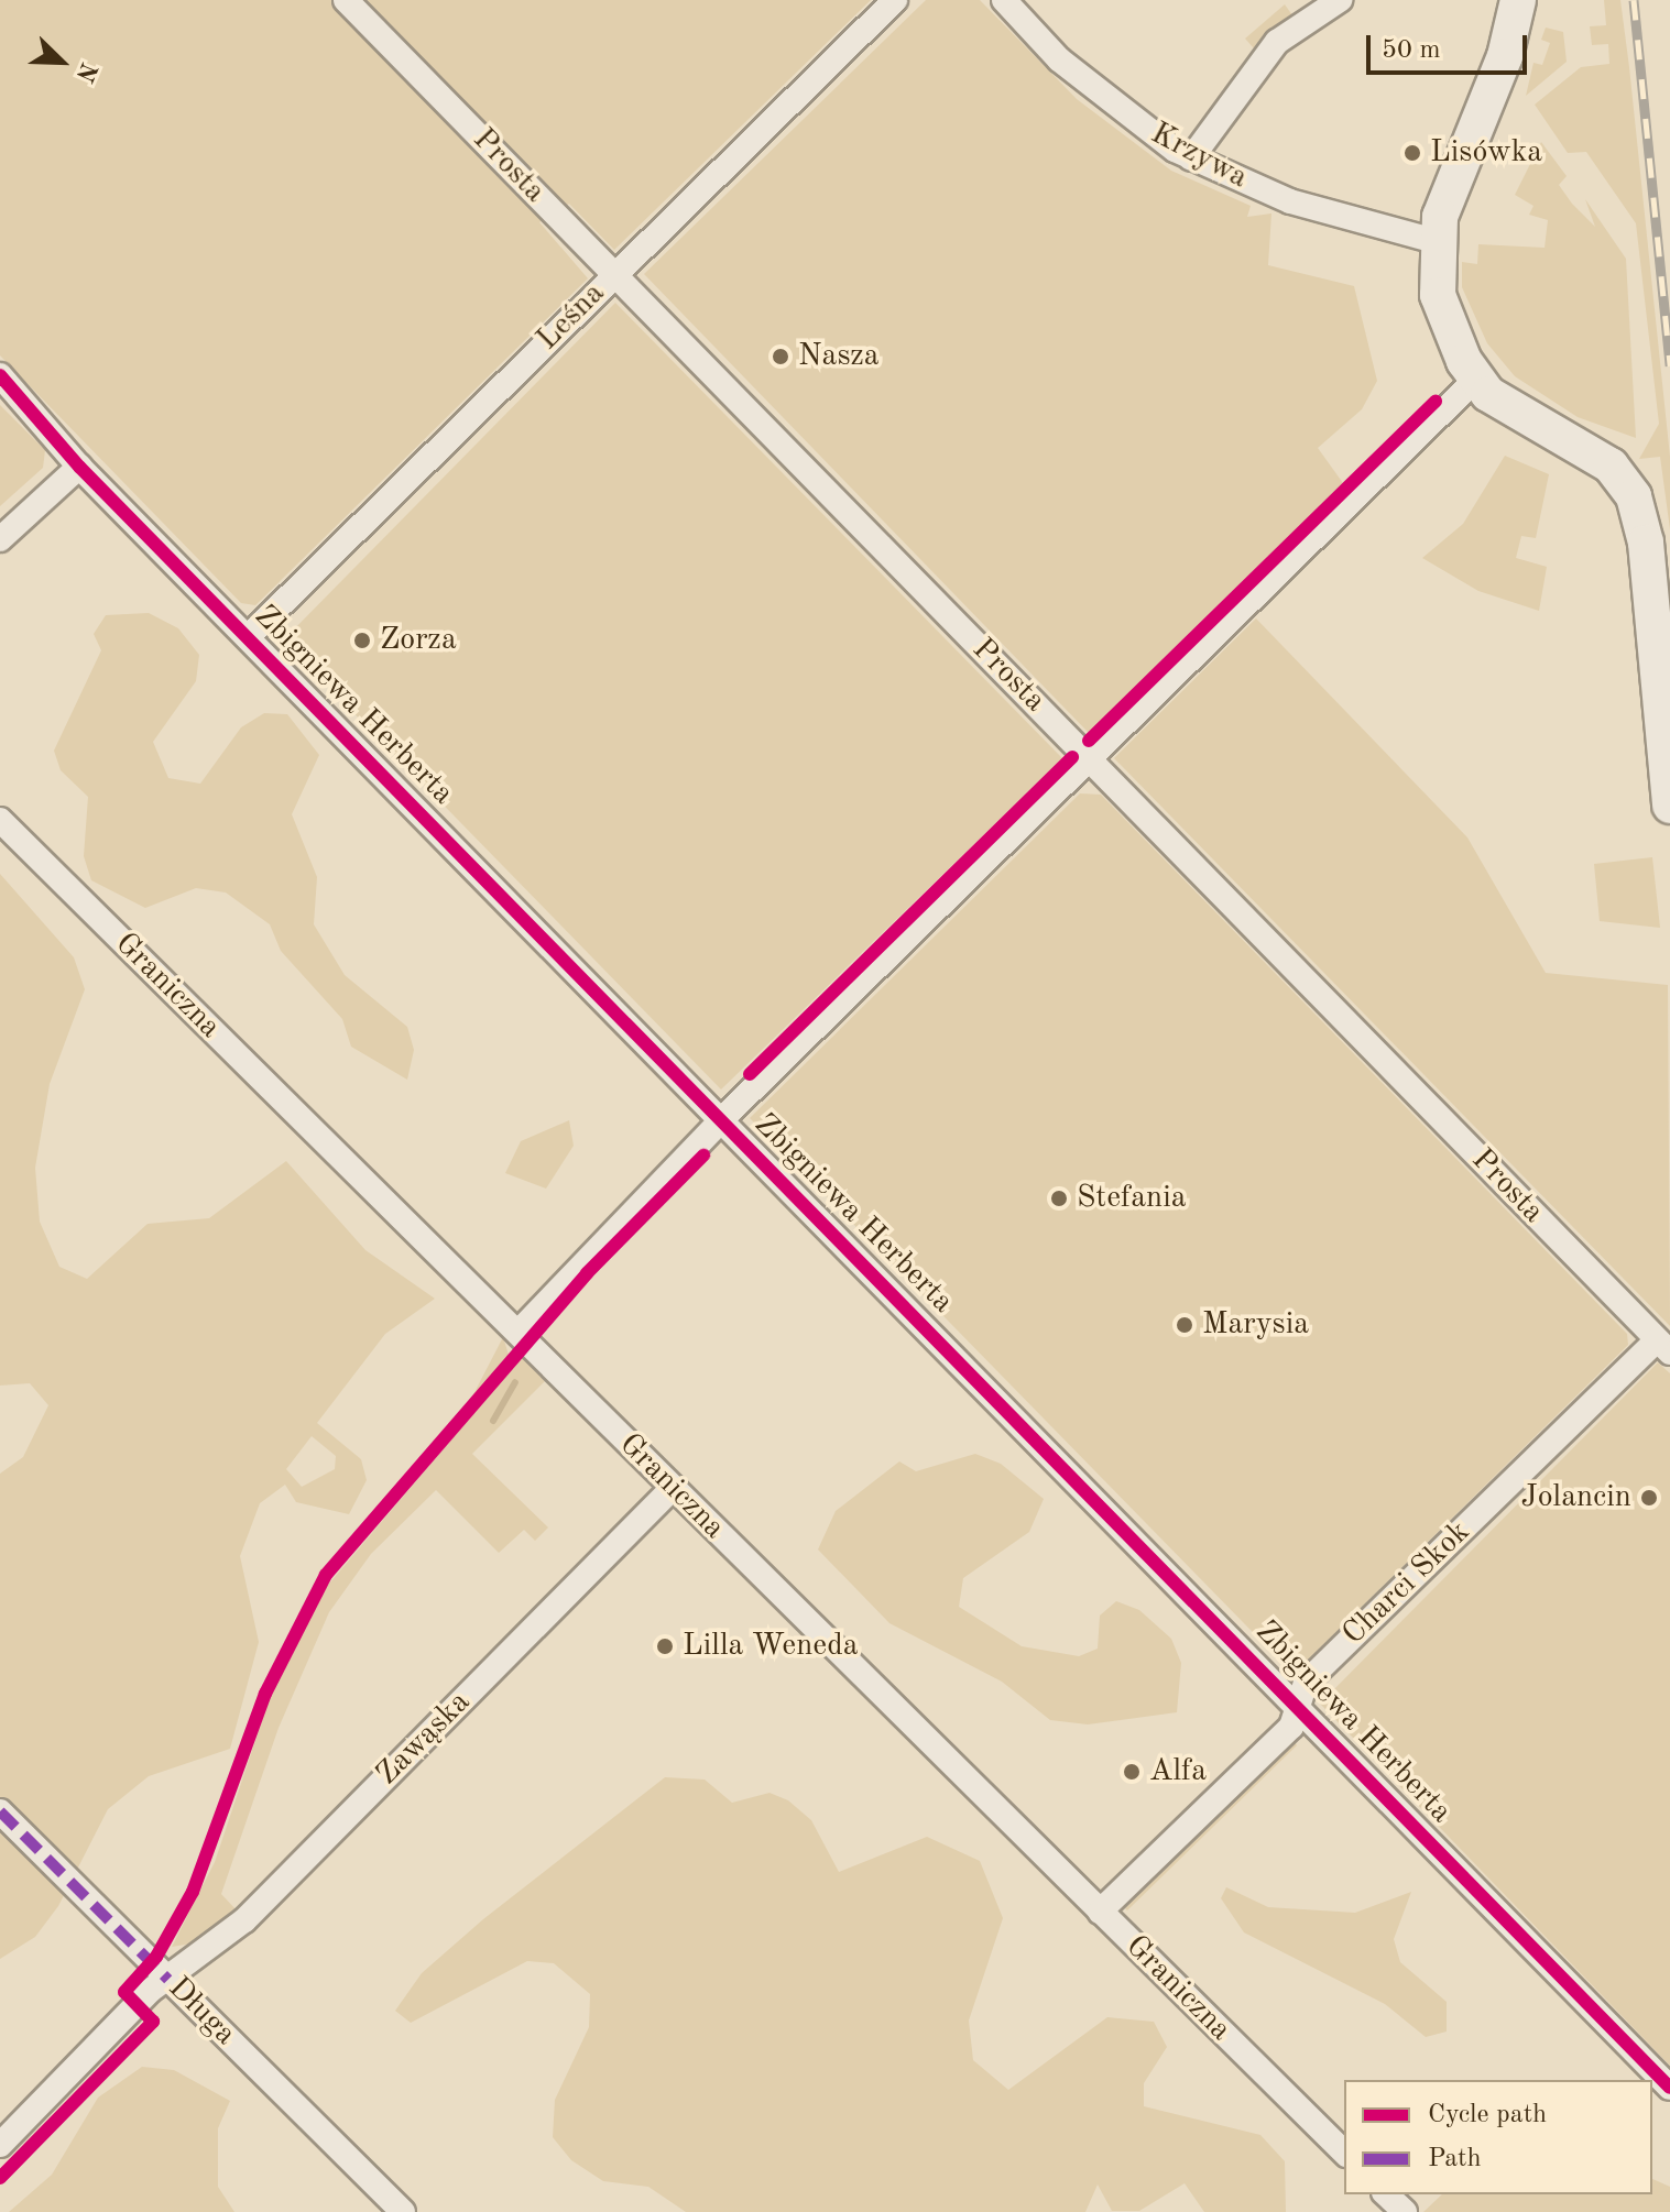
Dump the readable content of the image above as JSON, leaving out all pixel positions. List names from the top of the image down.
{
  "streets": {
    "street": [
      "Krzywa",
      "Prosta",
      "Leśna",
      "Zbigniewa Herberta",
      "Graniczna",
      "Charci Skok",
      "Zawąska",
      "Długa"
    ]
  },
  "crossings": [
    ["Prosta", "Leśna"],
    ["Prosta", "Charci Skok"],
    ["Leśna", "Zbigniewa Herberta"],
    ["Zbigniewa Herberta", "Charci Skok"],
    ["Graniczna", "Charci Skok"],
    ["Graniczna", "Zawąska"],
    ["Zawąska", "Długa"]
  ],
  "places": [
    "Lisówka",
    "Nasza",
    "Zorza",
    "Stefania",
    "Marysia",
    "Jolancin",
    "Lilla Weneda",
    "Alfa"
  ],
  "legend": ["Cycle path", "Path"],
  "scale_bar": "50 m",
  "north": "bottom right"
}
